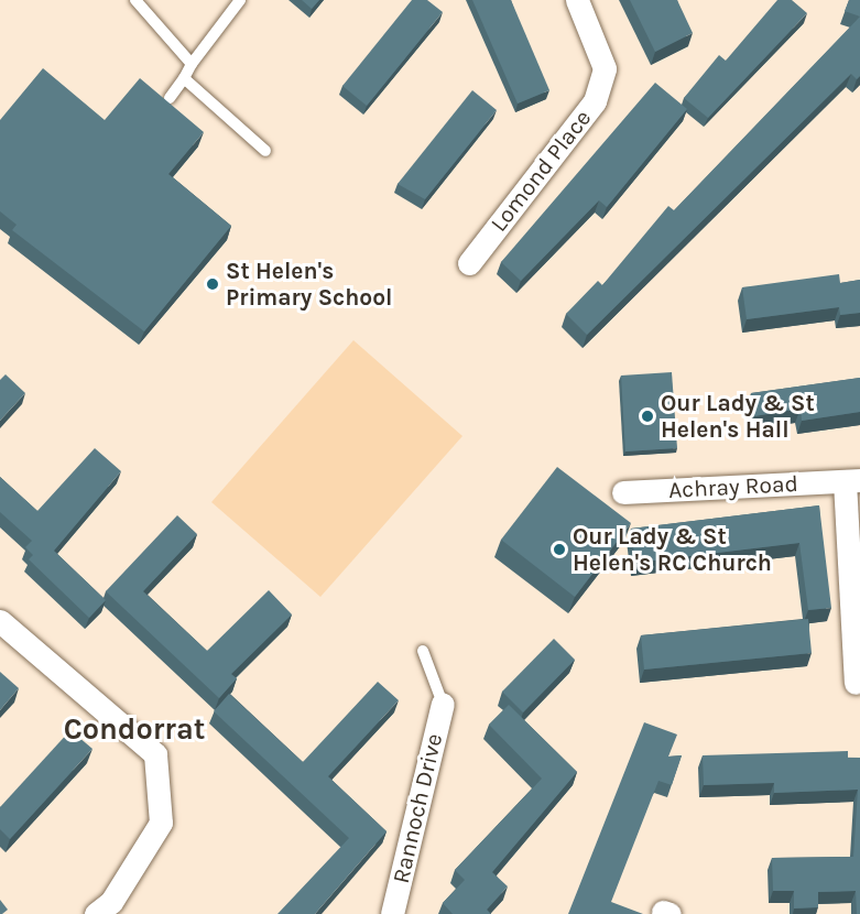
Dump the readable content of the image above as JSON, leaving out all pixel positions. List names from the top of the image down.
{
  "streets": {
    "street": ["Lomond Place", "Achray Road", "Rannoch Drive"]
  },
  "districts": ["Condorrat"],
  "places": ["St Helen's Primary School", "Our Lady & St Helen's Hall", "Our Lady & St Helen's RC Church"]
}
